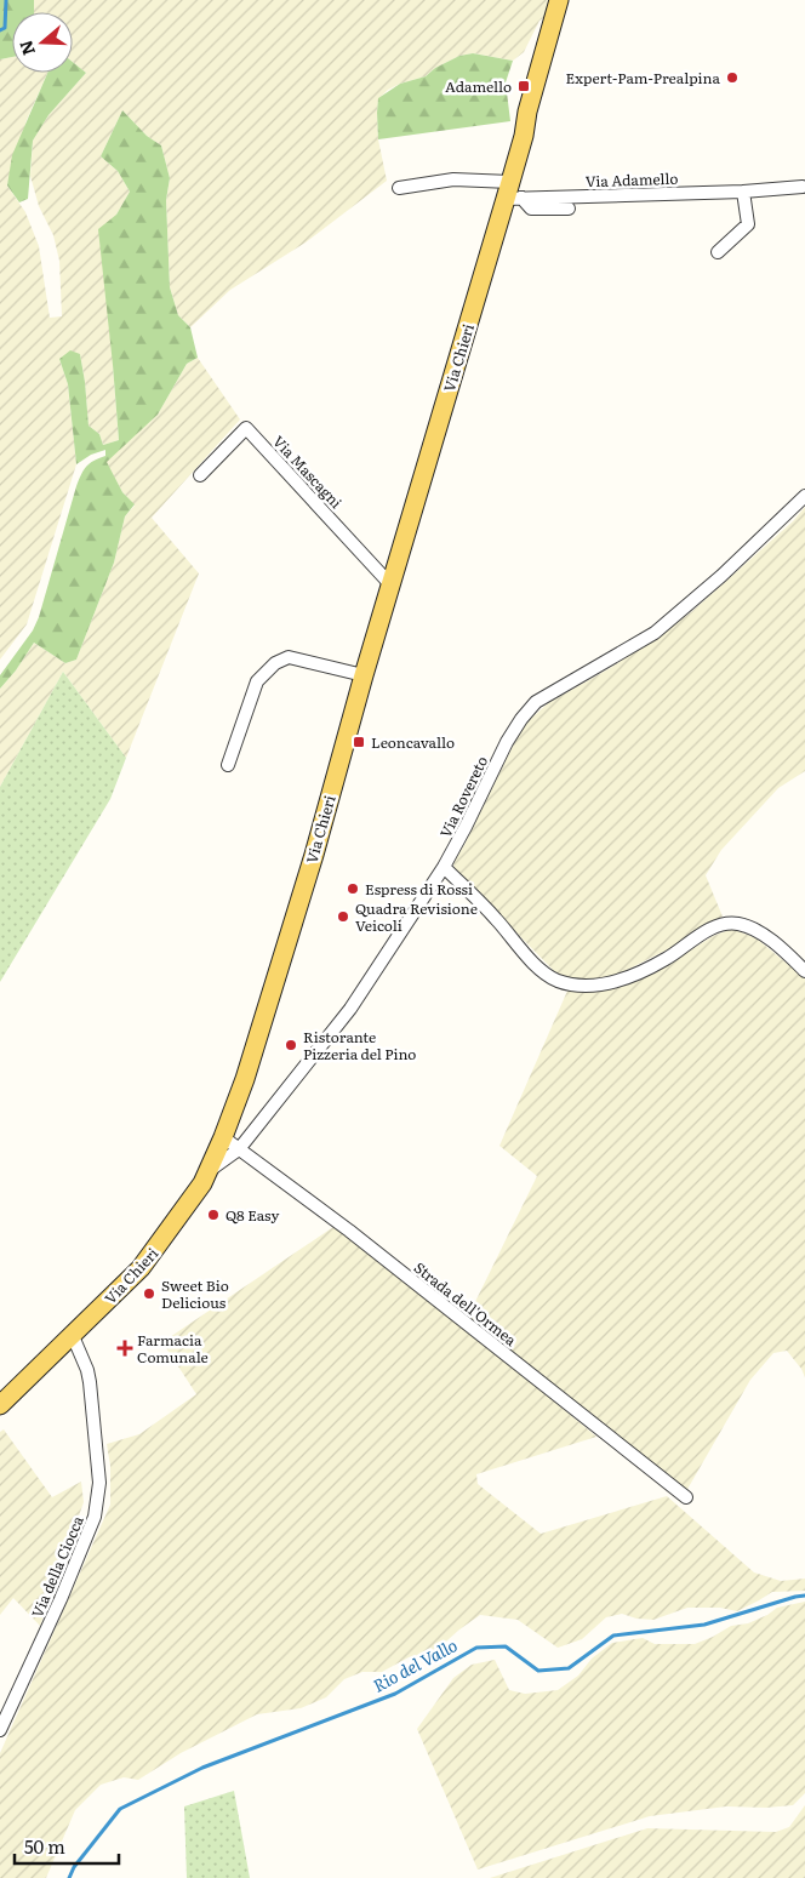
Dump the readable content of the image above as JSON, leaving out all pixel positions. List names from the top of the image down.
{
  "streets": {
    "main road": ["Via Chieri"],
    "street": [
      "Via Adamello",
      "Via Mascagni",
      "Via Rovereto",
      "Strada dell'Ormea",
      "Via della Ciocca"
    ]
  },
  "crossings": [
    ["Via Adamello", "Via Chieri"],
    ["Via Chieri", "Via Mascagni"],
    ["Via Chieri", "Via Rovereto"],
    ["Via Chieri", "Strada dell'Ormea"],
    ["Via Chieri", "Via della Ciocca"],
    ["Via Rovereto", "Strada dell'Ormea"]
  ],
  "water": ["Rio del Vallo"],
  "places": {
    "other": [
      "Expert-Pam-Prealpina",
      "Espress di Rossi",
      "Quadra Revisione Veicoli",
      "Ristorante Pizzeria del Pino",
      "Q8 Easy",
      "Sweet Bio Delicious"
    ],
    "transit": ["Adamello", "Leoncavallo"],
    "health": ["Farmacia Comunale"]
  },
  "scale_bar": "50 m",
  "north": "left"
}
